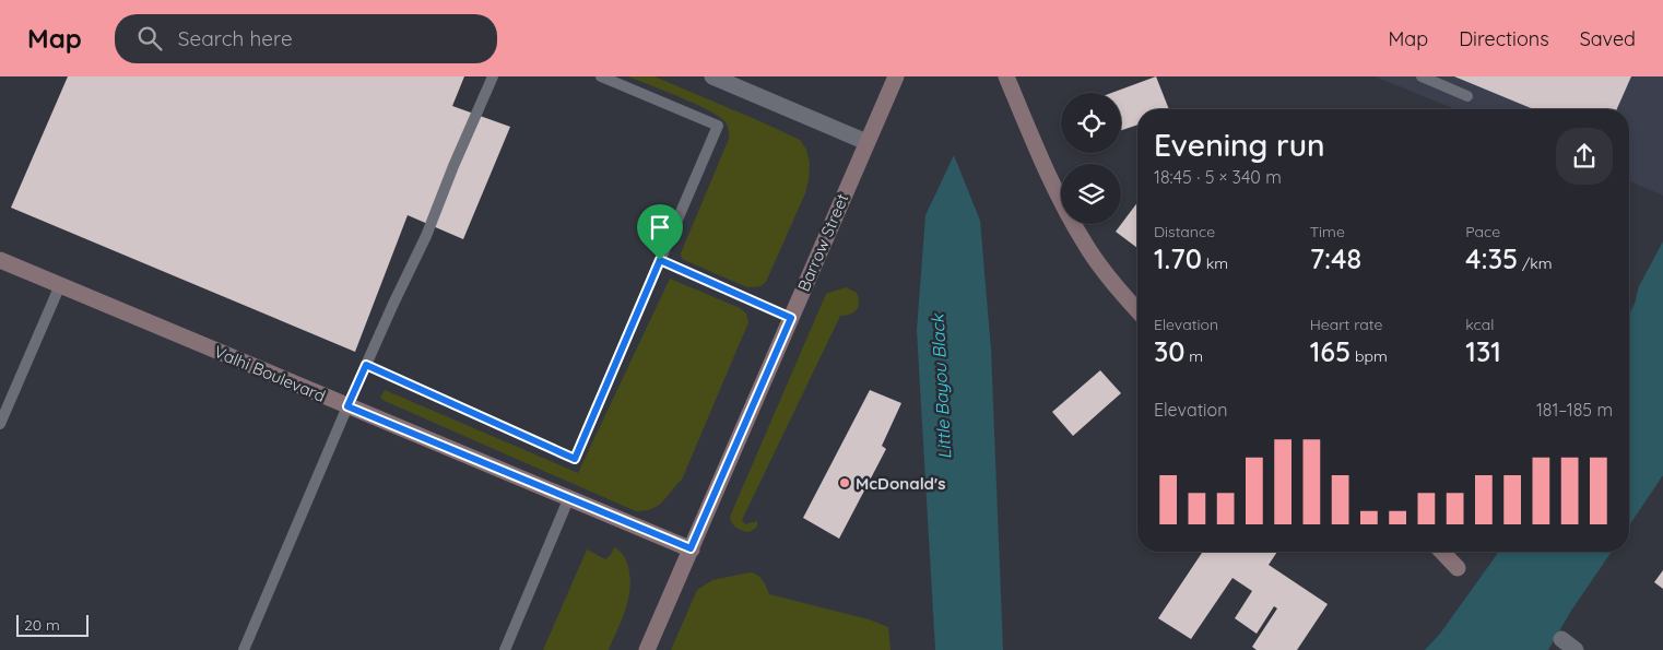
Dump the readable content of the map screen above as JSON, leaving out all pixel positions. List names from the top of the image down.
{
  "streets": {
    "street": ["Barrow Street", "Valhi Boulevard"]
  },
  "crossings": [
    ["Barrow Street", "Valhi Boulevard"]
  ],
  "water": ["Little Bayou Black"],
  "places": ["McDonald's"],
  "scale_bar": "20 m",
  "page": {
    "header": "Map",
    "search": "Search here",
    "nav": ["Map", "Directions", "Saved"],
    "heading": ["Evening run", "18:45 · 5 × 340 m"],
    "stats": [
      ["Distance", "1.70 km"],
      ["Time", "7:48"],
      ["Pace", "4:35 /km"],
      ["Elevation", "30 m"],
      ["Heart rate", "165 bpm"],
      ["kcal", "131"]
    ],
    "chart": ["Elevation", "181–185 m"],
    "scale": "20 m"
  }
}
